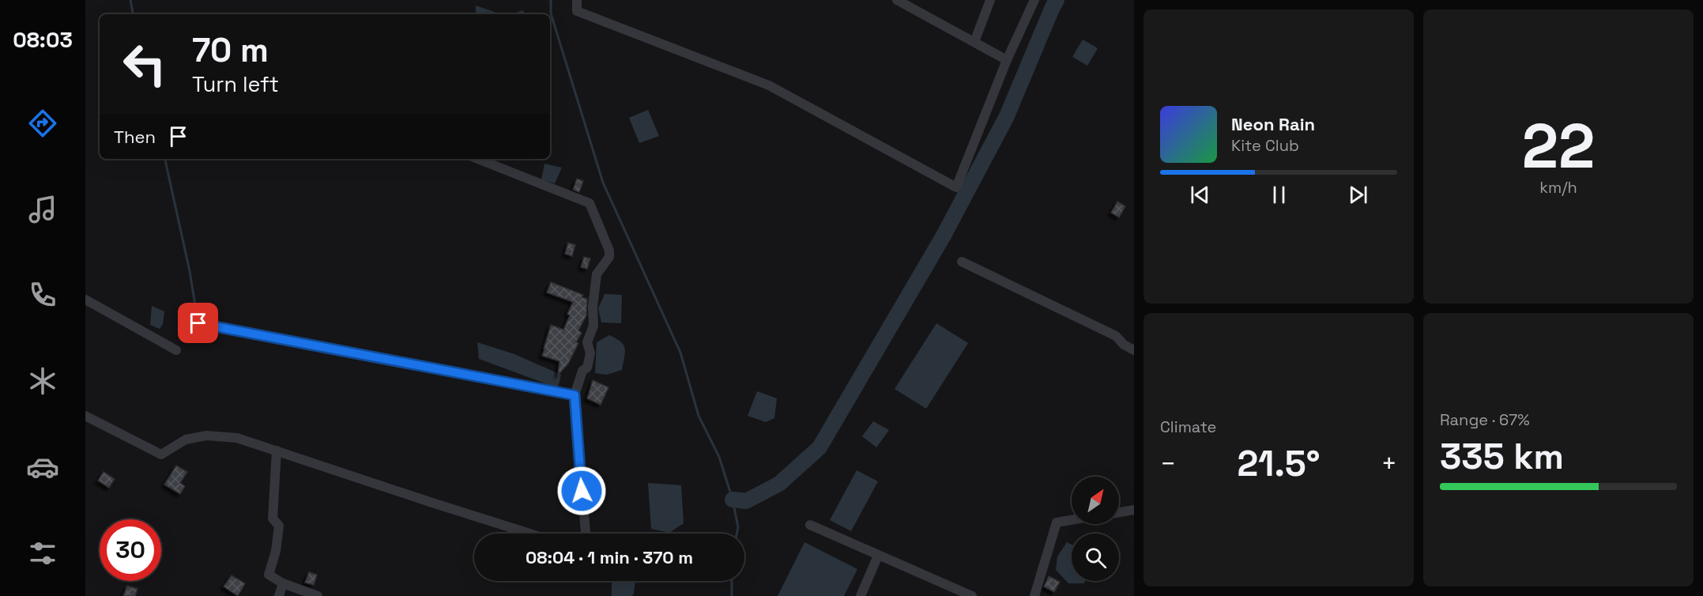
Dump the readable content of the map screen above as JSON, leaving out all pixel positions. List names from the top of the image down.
{
  "north": "top right",
  "page": {
    "tabs": "08:03",
    "tile": [
      ["22", "km/h"],
      "Climate",
      ["Range · 67%", "335 km"]
    ],
    "turn": ["70 m", "Turn left"],
    "song": ["Neon Rain", "Kite Club"],
    "then": "Then",
    "heat": ["−", "21.5°", "+"],
    "limit": "30",
    "trip": "08:04 · 1 min · 370 m"
  }
}
